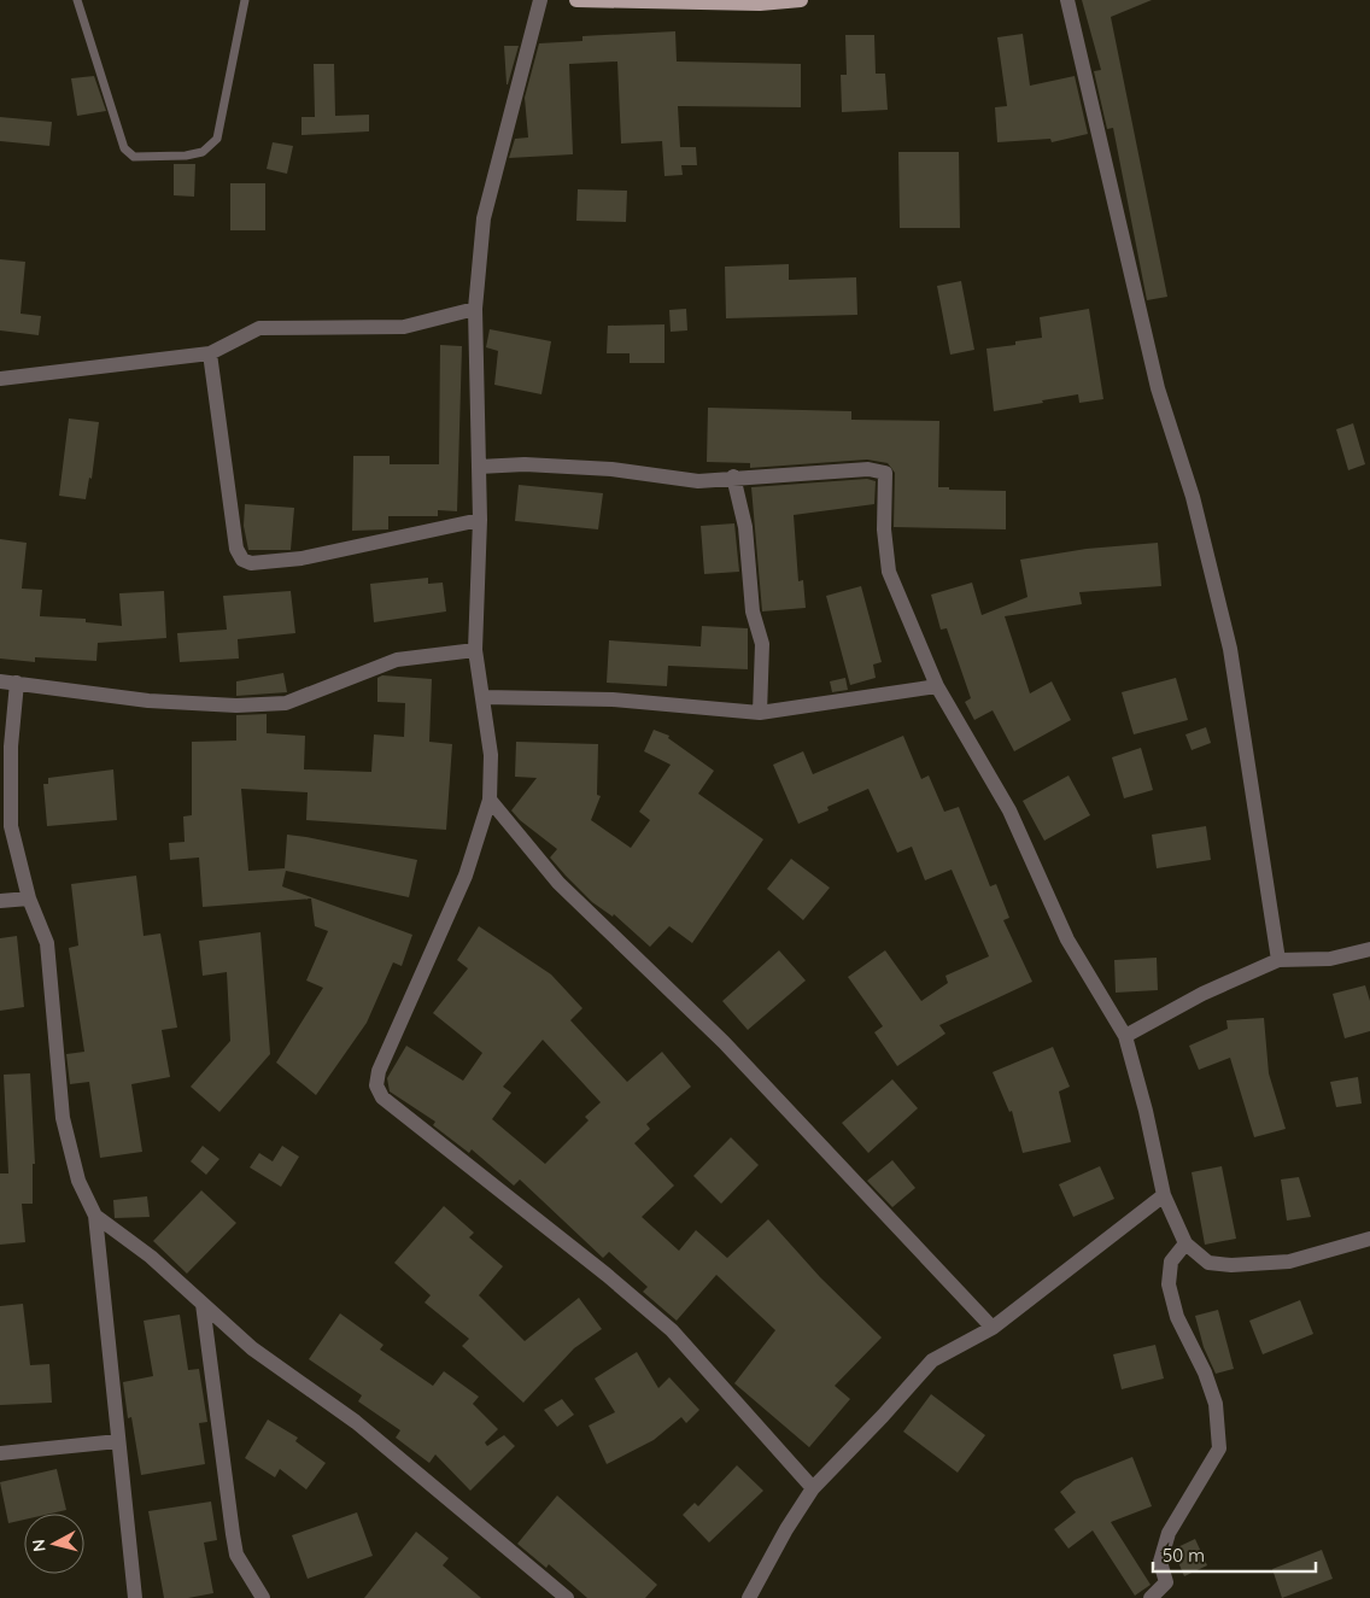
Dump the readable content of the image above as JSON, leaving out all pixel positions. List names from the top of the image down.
{
  "scale_bar": "50 m",
  "north": "left"
}
